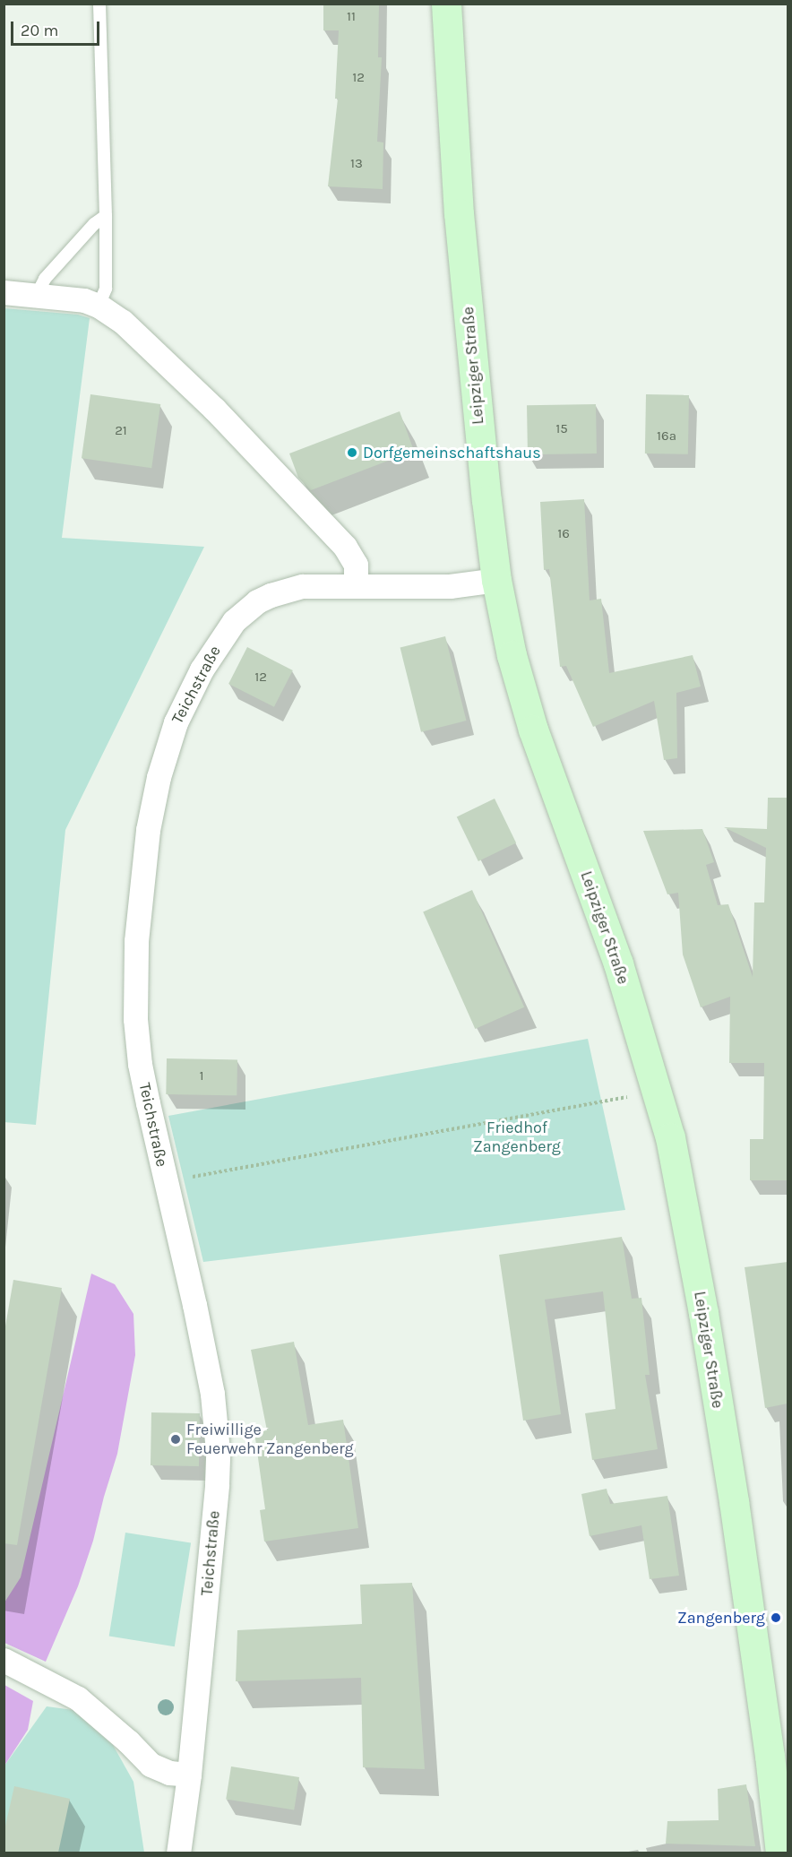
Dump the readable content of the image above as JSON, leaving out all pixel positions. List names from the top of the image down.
{
  "streets": {
    "street": ["Leipziger Straße", "Teichstraße"]
  },
  "crossings": [
    ["Leipziger Straße", "Teichstraße"]
  ],
  "parks": ["Friedhof Zangenberg"],
  "places": ["Dorfgemeinschaftshaus", "Freiwillige Feuerwehr Zangenberg", "Zangenberg"],
  "house_numbers": [
    "11",
    "12",
    "13",
    "15",
    "21",
    "16a",
    "16",
    "12",
    "1"
  ],
  "scale_bar": "20 m"
}
